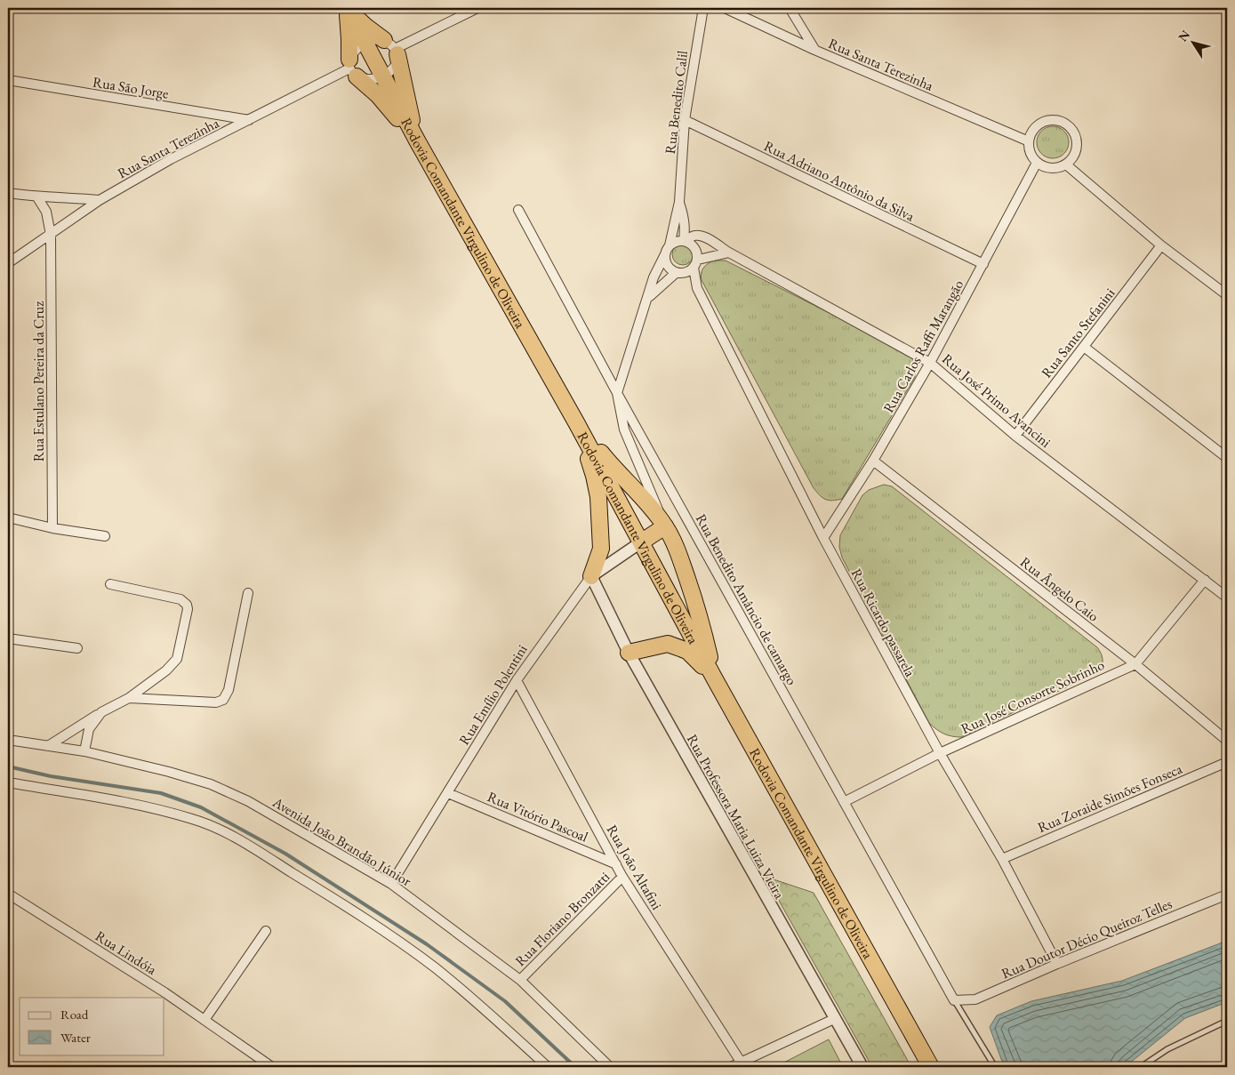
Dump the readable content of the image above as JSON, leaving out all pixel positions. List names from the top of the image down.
{
  "streets": {
    "highway": ["Rodovia Comandante Virgulino de Oliveira"],
    "street": [
      "Rua Santa Terezinha",
      "Rua São Jorge",
      "Rua Benedito Calil",
      "Rua Adriano Antônio da Silva",
      "Rua Santo Stefanini",
      "Rua Carlos Raffi Marangão",
      "Rua Estulano Pereira da Cruz",
      "Rua José Primo Avancini",
      "Rua Ângelo Caio",
      "Rua Benedito Amâncio de camargo",
      "Rua Ricardo passarela",
      "Rua Emílio Polentini",
      "Rua José Consorte Sobrinho",
      "Rua Zoraide Simões Fonseca",
      "Rua Vitório Pascoal",
      "Rua Professora Maria Luiza Vieira",
      "Avenida João Brandão Júnior",
      "Rua João Altafini",
      "Rua Floriano Bronzatti",
      "Rua Doutor Décio Queiroz Telles",
      "Rua Lindóia"
    ]
  },
  "crossings": [
    ["Rua Santa Terezinha", "Rua São Jorge"],
    ["Rua Santa Terezinha", "Rua Carlos Raffi Marangão"],
    ["Rua Santa Terezinha", "Rua Estulano Pereira da Cruz"],
    ["Rua Benedito Calil", "Rua Adriano Antônio da Silva"],
    ["Rua Benedito Calil", "Rua José Primo Avancini"],
    ["Rua Benedito Calil", "Rua Ricardo passarela"],
    ["Rua Adriano Antônio da Silva", "Rua Carlos Raffi Marangão"],
    ["Rodovia Comandante Virgulino de Oliveira", "Rua Emílio Polentini"],
    ["Rua Santo Stefanini", "Rua José Primo Avancini"],
    ["Rua Carlos Raffi Marangão", "Rua José Primo Avancini"],
    ["Rua Carlos Raffi Marangão", "Rua Ângelo Caio"],
    ["Rua Carlos Raffi Marangão", "Rua Ricardo passarela"],
    ["Rua José Primo Avancini", "Rua Ricardo passarela"],
    ["Rua José Primo Avancini", "Rua José Consorte Sobrinho"],
    ["Rua Ângelo Caio", "Rua José Consorte Sobrinho"],
    ["Rua Benedito Amâncio de camargo", "Rua José Consorte Sobrinho"],
    ["Rua Benedito Amâncio de camargo", "Rua Doutor Décio Queiroz Telles"],
    ["Rua Ricardo passarela", "Rua José Consorte Sobrinho"],
    ["Rua Ricardo passarela", "Rua Zoraide Simões Fonseca"],
    ["Rua Ricardo passarela", "Rua Doutor Décio Queiroz Telles"],
    ["Rua Emílio Polentini", "Rua Vitório Pascoal"],
    ["Rua Emílio Polentini", "Rua Professora Maria Luiza Vieira"],
    ["Rua Emílio Polentini", "Avenida João Brandão Júnior"],
    ["Rua Emílio Polentini", "Rua João Altafini"],
    ["Rua Vitório Pascoal", "Rua João Altafini"],
    ["Avenida João Brandão Júnior", "Rua Floriano Bronzatti"],
    ["Rua João Altafini", "Rua Floriano Bronzatti"]
  ],
  "legend": ["Road", "Water"],
  "north": "top left"
}
